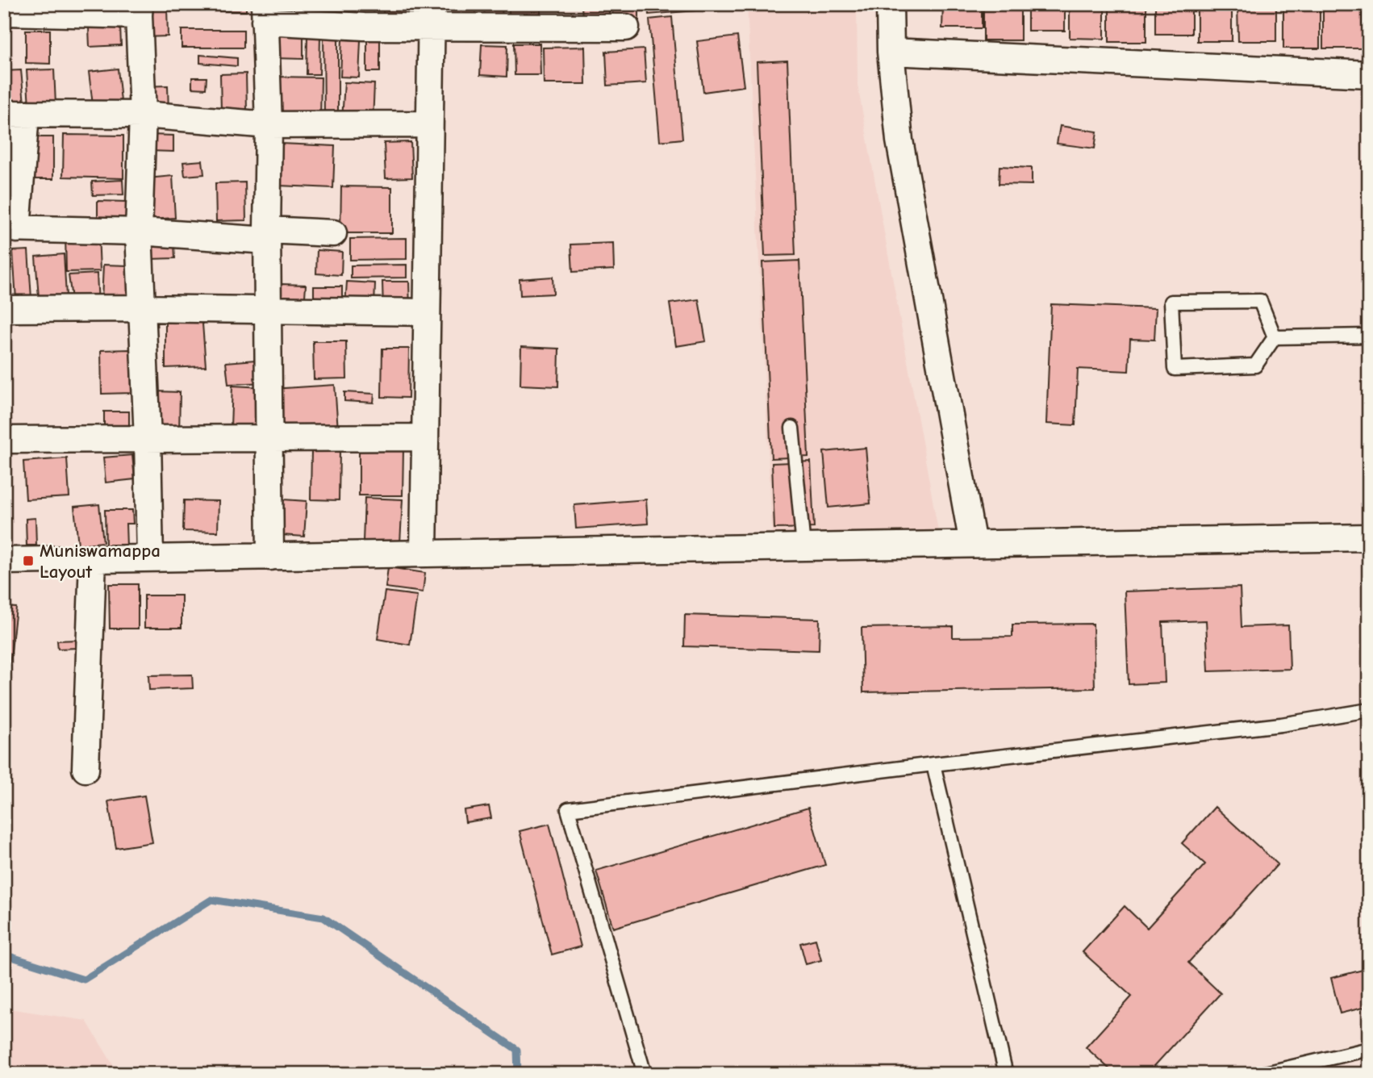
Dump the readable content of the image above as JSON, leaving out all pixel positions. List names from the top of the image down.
{
  "places": {
    "transit": ["Muniswamappa Layout"]
  }
}
